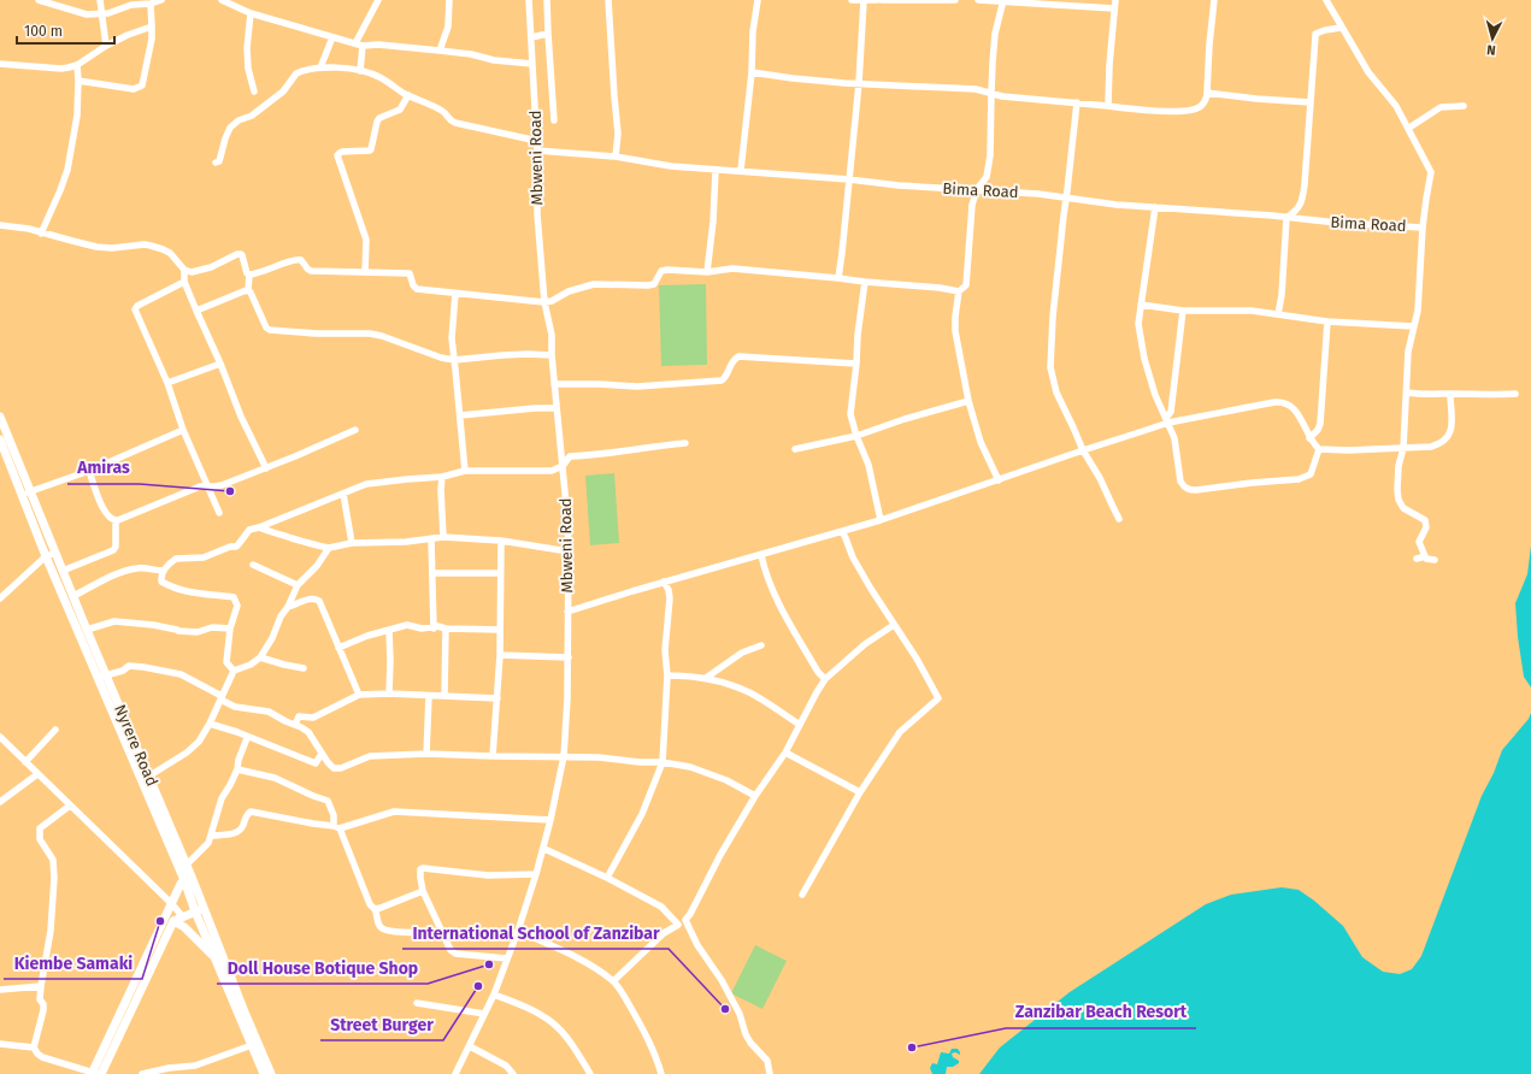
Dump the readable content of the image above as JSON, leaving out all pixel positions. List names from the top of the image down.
{
  "streets": {
    "main road": ["Nyrere Road"],
    "street": ["Mbweni Road", "Bima Road"]
  },
  "crossings": [
    ["Mbweni Road", "Bima Road"]
  ],
  "places": [
    "Amiras",
    "Kiembe Samaki",
    "Doll House Botique Shop",
    "Street Burger",
    "International School of Zanzibar",
    "Zanzibar Beach Resort"
  ],
  "scale_bar": "100 m",
  "north": "bottom"
}
